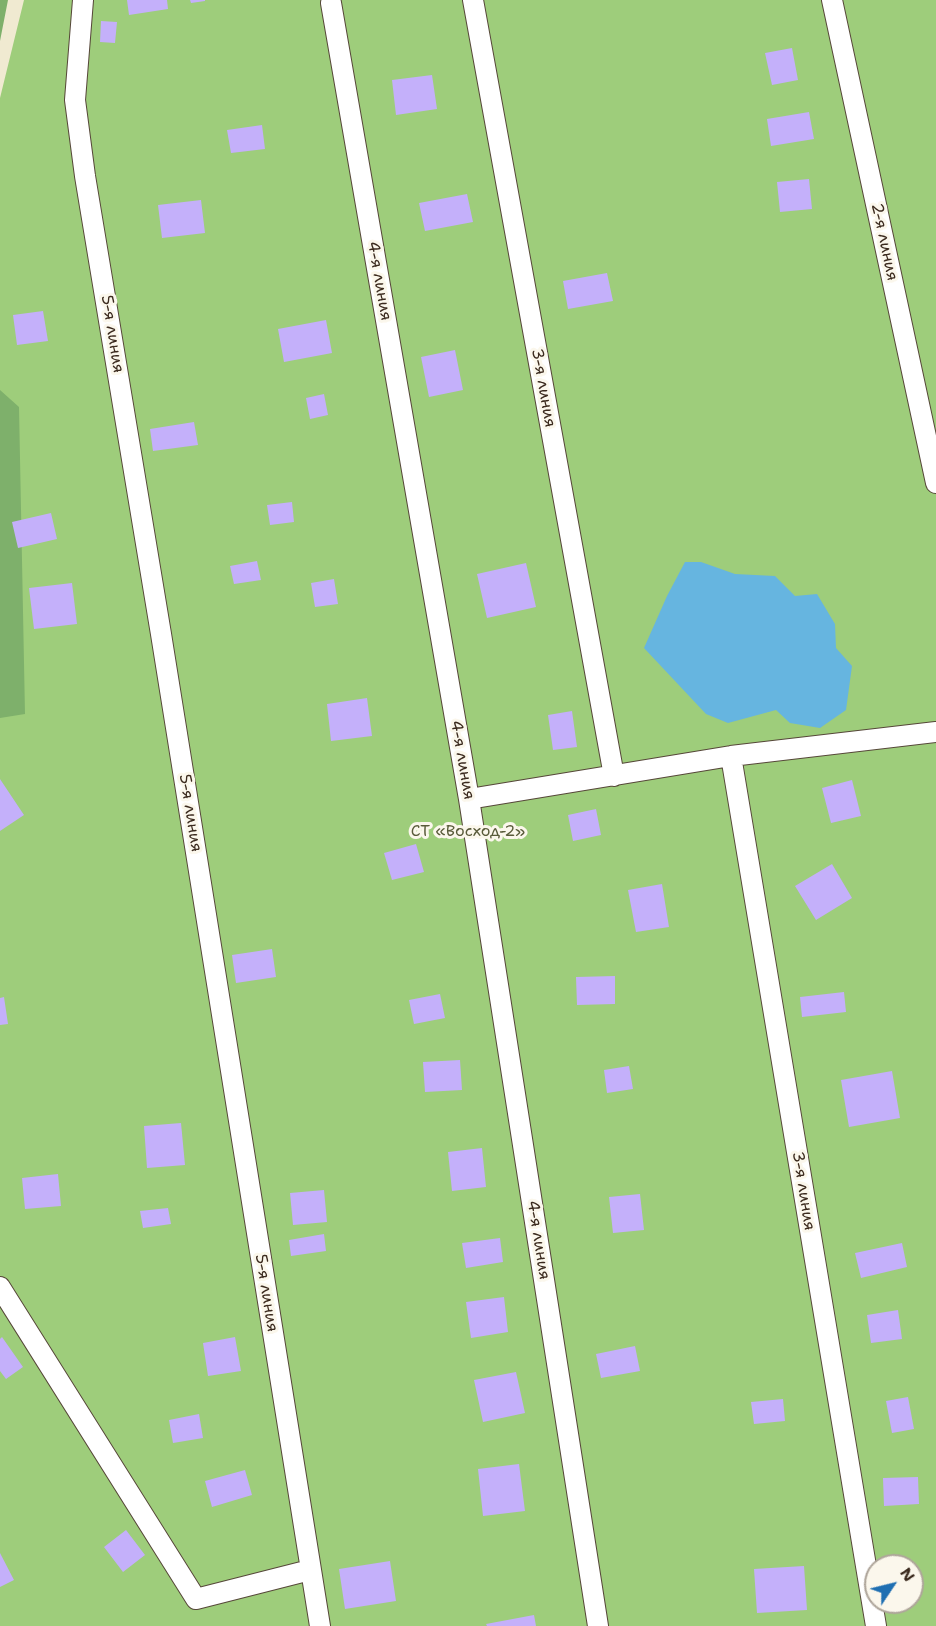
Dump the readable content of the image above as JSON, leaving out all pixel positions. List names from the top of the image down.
{
  "streets": {
    "street": [
      "2-я линия",
      "4-я линия",
      "5-я линия",
      "3-я линия"
    ]
  },
  "parks": ["СТ «Восход-2»"],
  "north": "top right"
}
